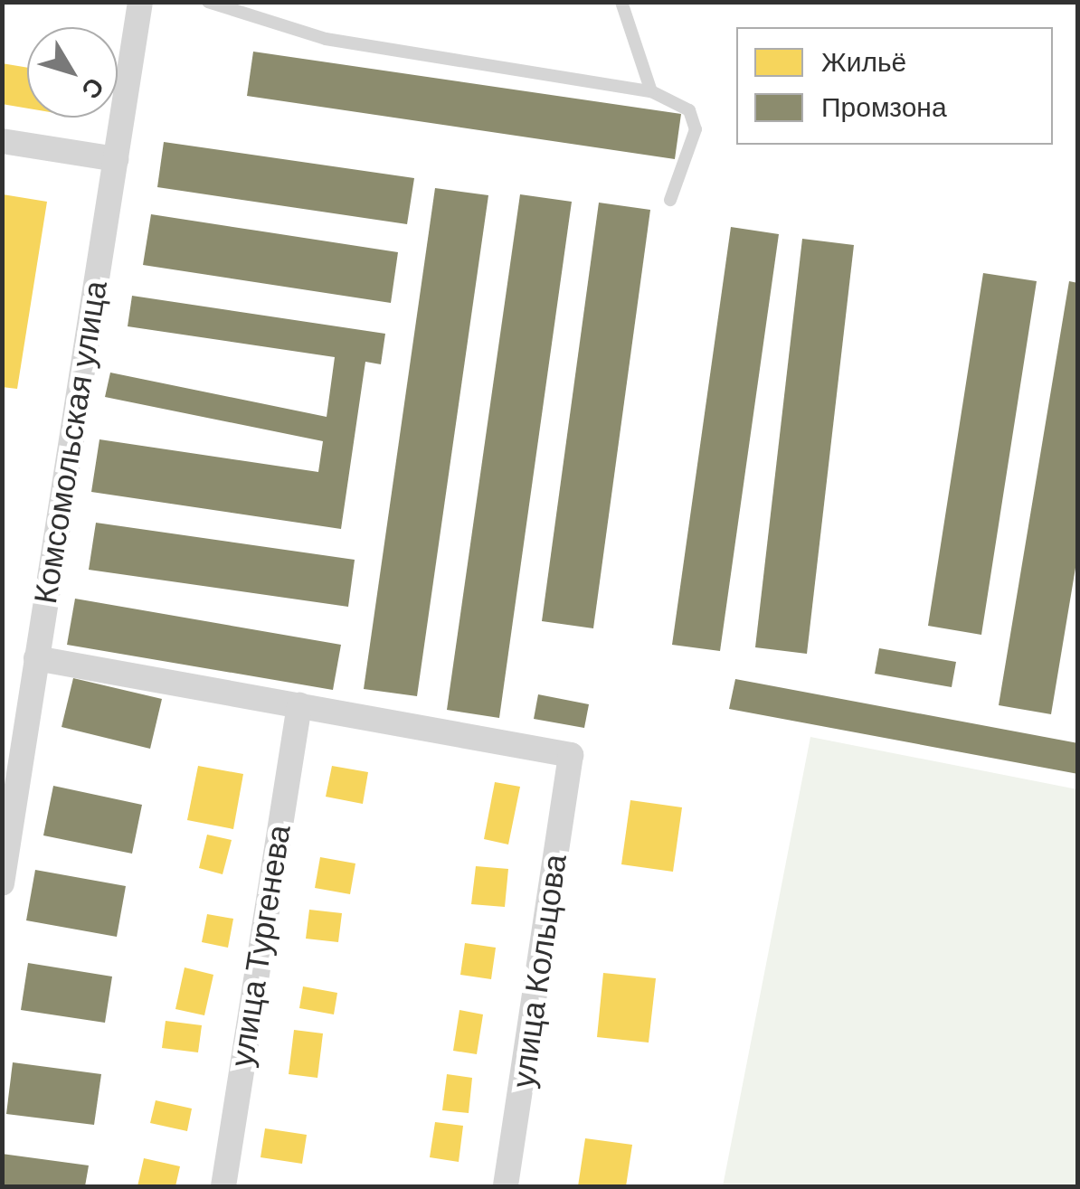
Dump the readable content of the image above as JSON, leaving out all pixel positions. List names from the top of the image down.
{
  "streets": {
    "street": ["Комсомольская улица", "улица Тургенева", "улица Кольцова"]
  },
  "crossings": [
    ["улица Тургенева", "улица Кольцова"]
  ],
  "legend": ["Жильё", "Промзона"],
  "north": "bottom right"
}
